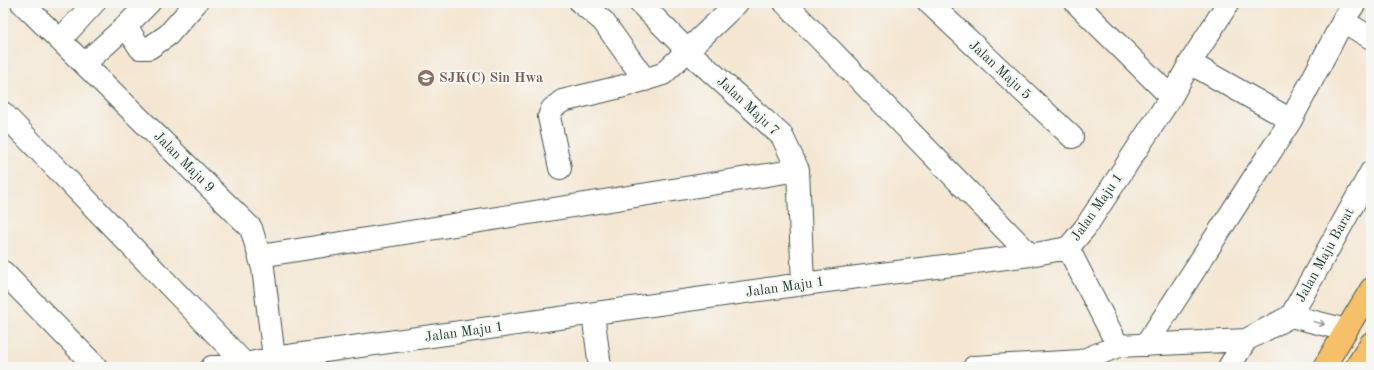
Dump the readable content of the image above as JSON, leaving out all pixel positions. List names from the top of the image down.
{
  "streets": {
    "street": [
      "Jalan Maju 5",
      "Jalan Maju 7",
      "Jalan Maju 9",
      "Jalan Maju 1",
      "Jalan Maju Barat"
    ]
  },
  "crossings": [
    ["Jalan Maju 7", "Jalan Maju 1"],
    ["Jalan Maju 9", "Jalan Maju 1"]
  ],
  "places": {
    "school or university": ["SJK(C) Sin Hwa"]
  }
}
